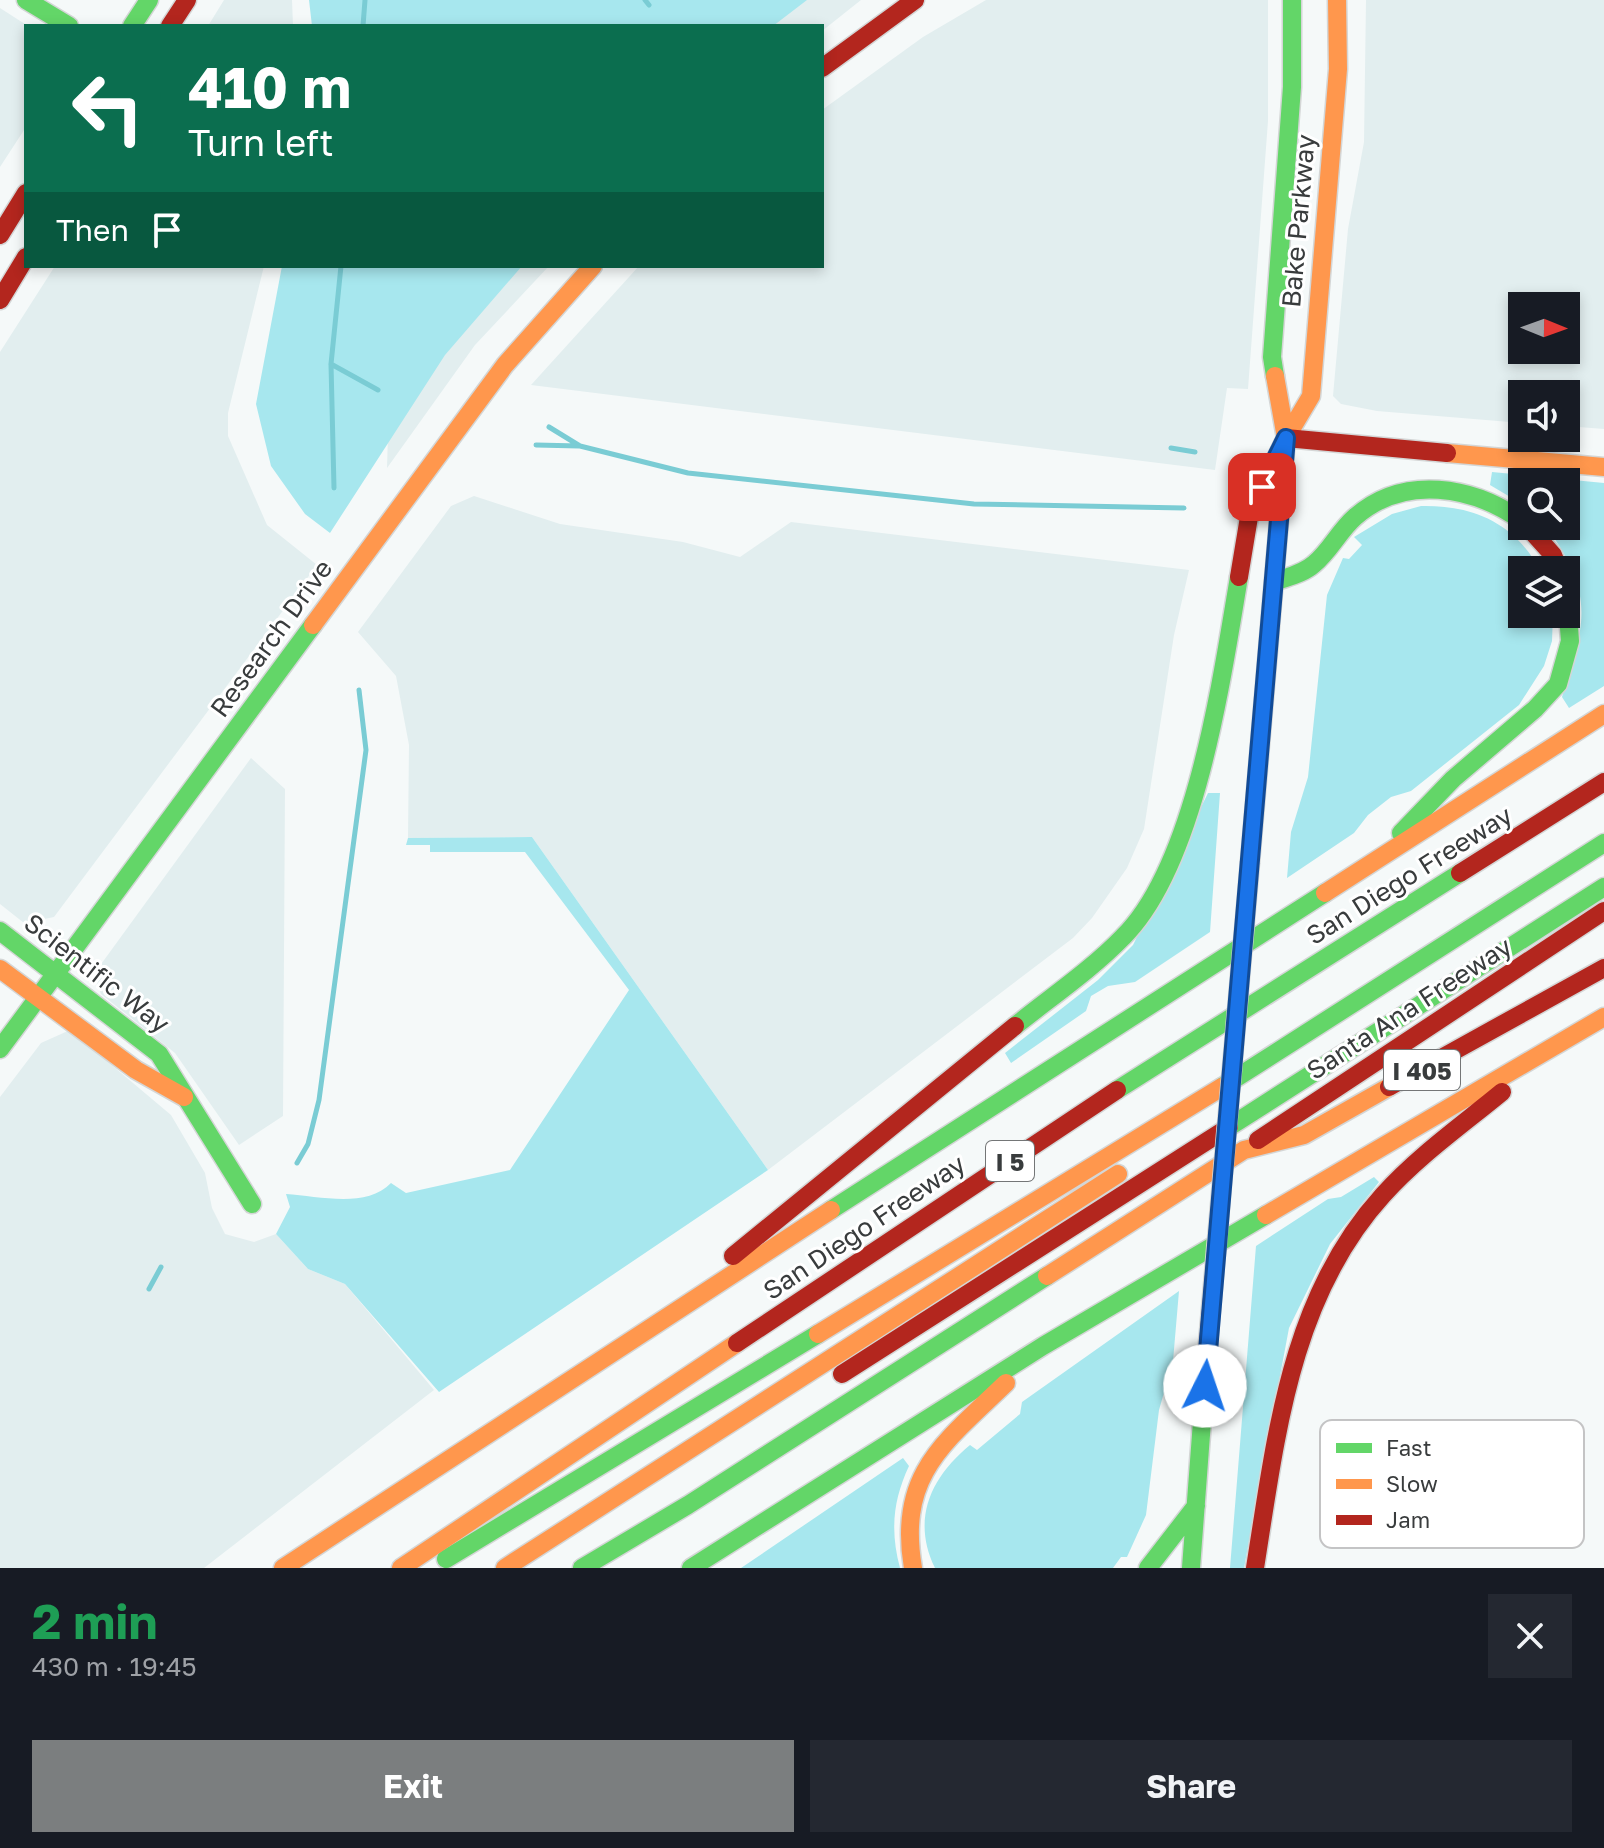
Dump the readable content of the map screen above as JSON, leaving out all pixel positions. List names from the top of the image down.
{
  "streets": {
    "main road": [
      "Bake Parkway",
      "Research Drive",
      "San Diego Freeway",
      "Scientific Way",
      "Santa Ana Freeway",
      "I 405",
      "I 5"
    ]
  },
  "crossings": [
    ["Research Drive", "Scientific Way"],
    ["Santa Ana Freeway", "I 405"]
  ],
  "legend": ["Fast", "Slow", "Jam"],
  "north": "right",
  "page": {
    "turn": ["410 m", "Turn left"],
    "then": "Then",
    "heading": ["2 min", "430 m · 19:45"],
    "buttons": ["Exit", "Share"]
  }
}
